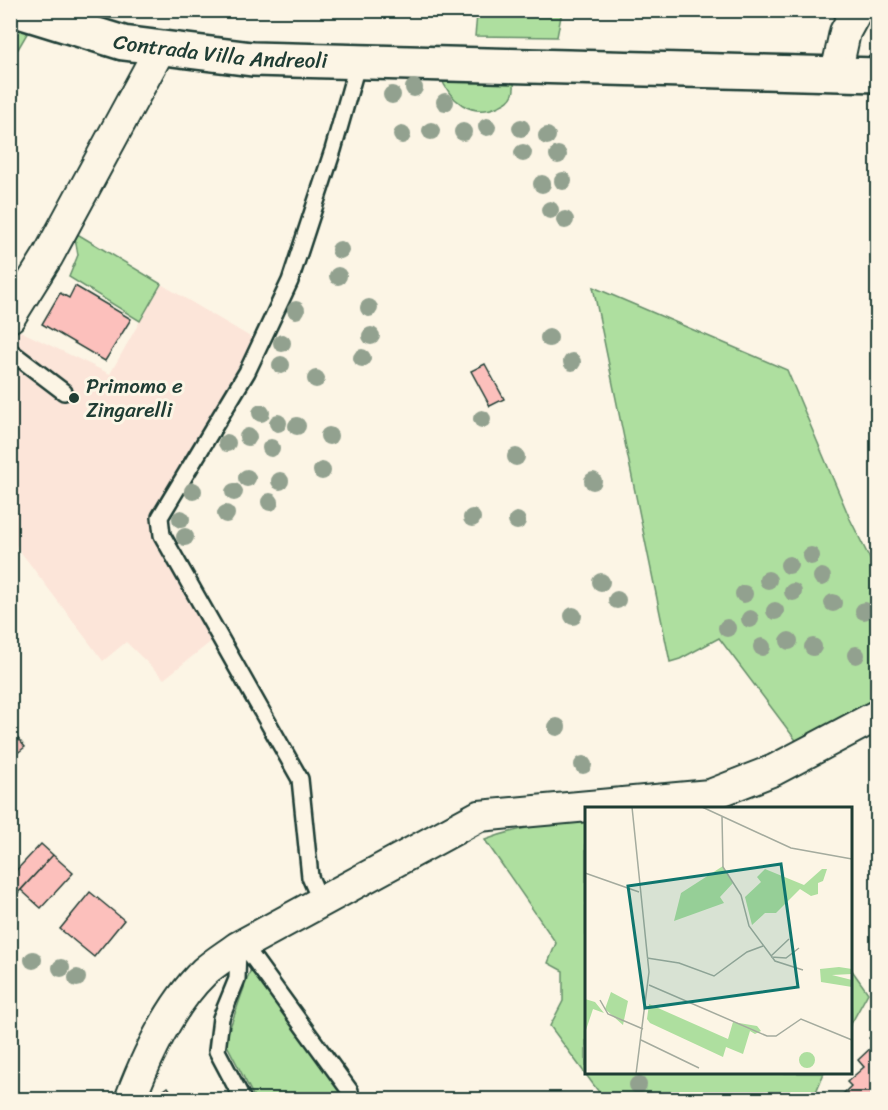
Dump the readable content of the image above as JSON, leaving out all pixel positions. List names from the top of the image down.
{
  "streets": {
    "main road": ["Contrada Villa Andreoli"]
  },
  "places": ["Primomo e Zingarelli"]
}
